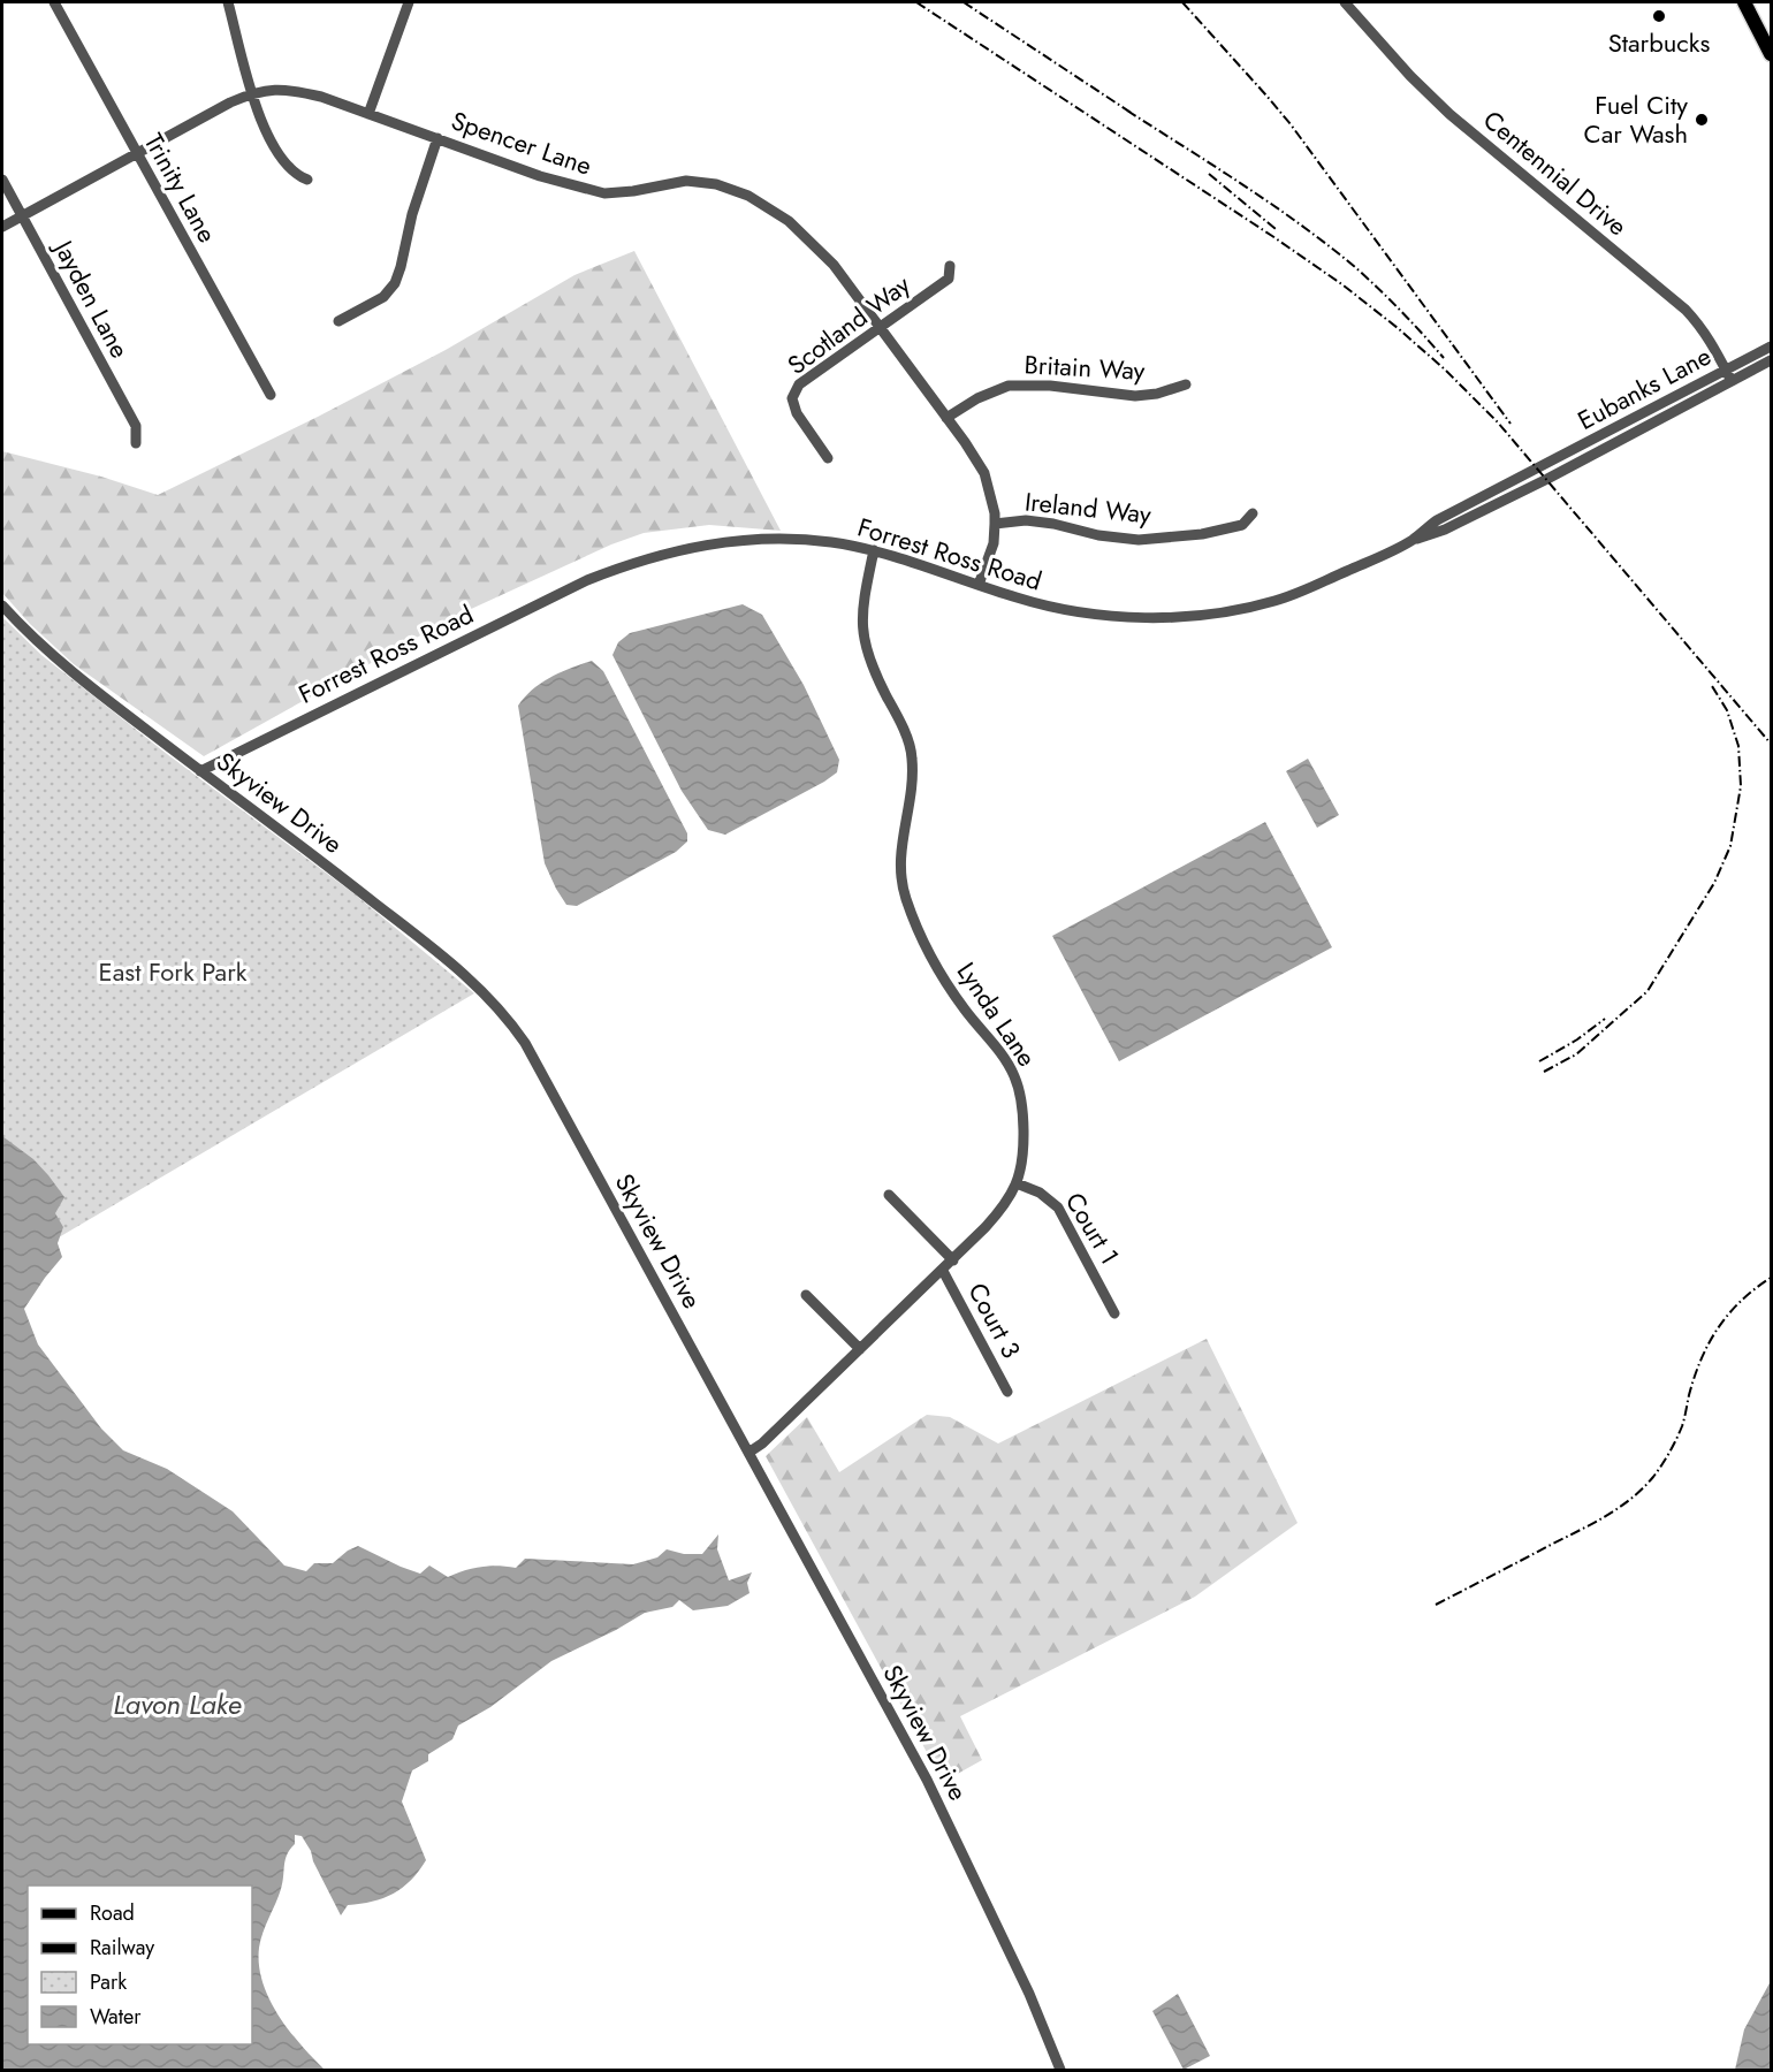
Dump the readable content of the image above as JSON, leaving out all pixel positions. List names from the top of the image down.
{
  "streets": {
    "street": [
      "Spencer Lane",
      "Centennial Drive",
      "Trinity Lane",
      "Jayden Lane",
      "Scotland Way",
      "Britain Way",
      "Eubanks Lane",
      "Ireland Way",
      "Forrest Ross Road",
      "Skyview Drive",
      "Lynda Lane",
      "Court 1",
      "Court 3"
    ]
  },
  "crossings": [
    ["Spencer Lane", "Trinity Lane"],
    ["Spencer Lane", "Jayden Lane"],
    ["Spencer Lane", "Scotland Way"],
    ["Spencer Lane", "Britain Way"],
    ["Spencer Lane", "Ireland Way"],
    ["Spencer Lane", "Forrest Ross Road"],
    ["Centennial Drive", "Eubanks Lane"],
    ["Eubanks Lane", "Forrest Ross Road"],
    ["Forrest Ross Road", "Skyview Drive"],
    ["Forrest Ross Road", "Lynda Lane"],
    ["Skyview Drive", "Lynda Lane"],
    ["Lynda Lane", "Court 1"],
    ["Lynda Lane", "Court 3"]
  ],
  "water": ["Lavon Lake"],
  "parks": ["East Fork Park"],
  "places": ["Starbucks", "Fuel City Car Wash"],
  "legend": [
    "Road",
    "Railway",
    "Park",
    "Water"
  ]
}
